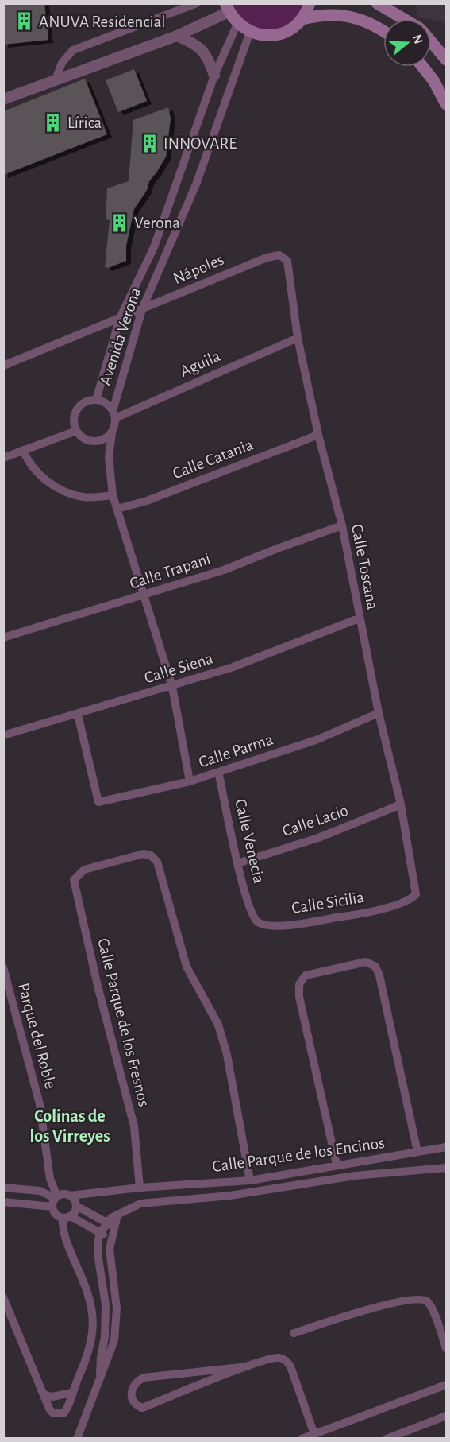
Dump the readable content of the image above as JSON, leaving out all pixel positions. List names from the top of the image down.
{
  "streets": {
    "street": [
      "Nápoles",
      "Avenida Verona",
      "Aguila",
      "Calle Catania",
      "Calle Toscana",
      "Calle Trapani",
      "Calle Siena",
      "Calle Parma",
      "Calle Lacio",
      "Calle Venecia",
      "Calle Sicilia",
      "Calle Parque de los Fresnos",
      "Parque del Roble",
      "Calle Parque de los Encinos"
    ]
  },
  "crossings": [
    ["Nápoles", "Avenida Verona"],
    ["Nápoles", "Calle Toscana"],
    ["Avenida Verona", "Aguila"],
    ["Aguila", "Calle Toscana"],
    ["Calle Catania", "Calle Toscana"],
    ["Calle Toscana", "Calle Trapani"],
    ["Calle Toscana", "Calle Siena"],
    ["Calle Toscana", "Calle Parma"],
    ["Calle Toscana", "Calle Lacio"],
    ["Calle Toscana", "Calle Sicilia"],
    ["Calle Siena", "Calle Parma"],
    ["Calle Parma", "Calle Venecia"],
    ["Calle Lacio", "Calle Venecia"],
    ["Calle Venecia", "Calle Sicilia"],
    ["Calle Parque de los Fresnos", "Calle Parque de los Encinos"],
    ["Parque del Roble", "Calle Parque de los Encinos"]
  ],
  "districts": ["Colinas de los Virreyes"],
  "places": {
    "building": [
      "ANUVA Residencial",
      "Lírica",
      "INNOVARE",
      "Verona"
    ]
  },
  "north": "right"
}
